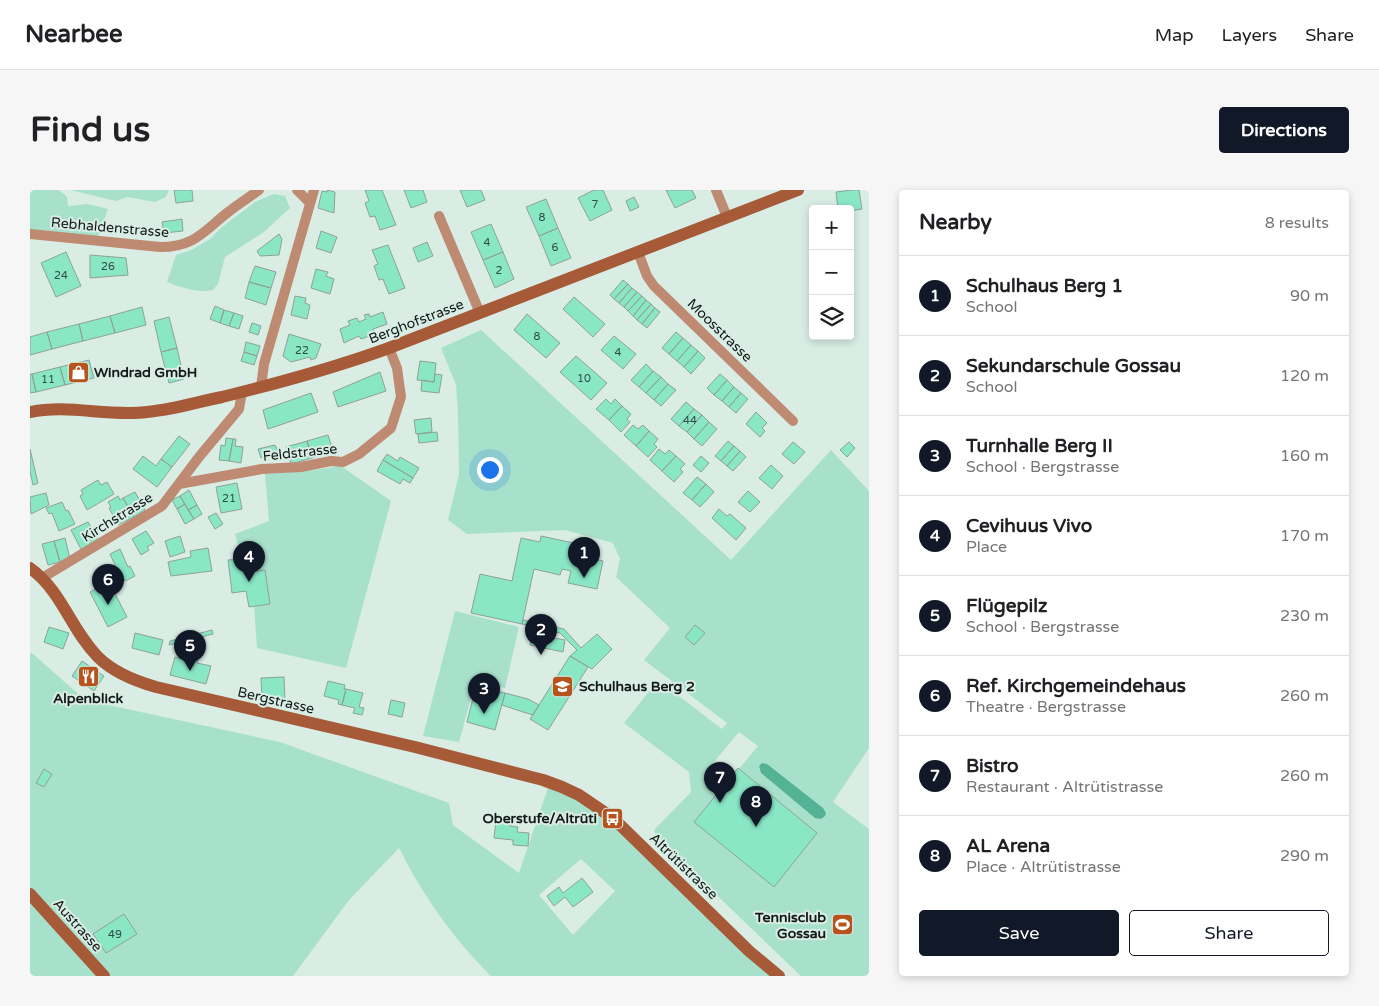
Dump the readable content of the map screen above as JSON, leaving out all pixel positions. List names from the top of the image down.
{
  "streets": {
    "street": [
      "Rebhaldenstrasse",
      "Berghofstrasse",
      "Moosstrasse",
      "Feldstrasse",
      "Kirchstrasse",
      "Bergstrasse",
      "Altrütistrasse",
      "Austrasse"
    ]
  },
  "crossings": [
    ["Berghofstrasse", "Moosstrasse"],
    ["Berghofstrasse", "Feldstrasse"],
    ["Berghofstrasse", "Kirchstrasse"],
    ["Feldstrasse", "Kirchstrasse"],
    ["Kirchstrasse", "Bergstrasse"],
    ["Bergstrasse", "Altrütistrasse"]
  ],
  "places": {
    "shop": ["Windrad GmbH"],
    "restaurant": ["Alpenblick"],
    "school or university": ["Schulhaus Berg 2"],
    "bus stop": ["Oberstufe/Altrüti"],
    "sports": ["Tennisclub Gossau"]
  },
  "house_numbers": [
    "7",
    "8",
    "4",
    "6",
    "26",
    "2",
    "24",
    "8",
    "22",
    "4",
    "10",
    "11",
    "44",
    "21",
    "49"
  ],
  "page": {
    "header": "Nearbee",
    "nav": ["Map", "Layers", "Share"],
    "buttons": [
      "Directions",
      ["Save", "Share"]
    ],
    "title": "Find us",
    "heading": ["Nearby", "8 results"],
    "map_buttons": ["+", "−"],
    "list": [
      {
        "mark": "1",
        "name": "Schulhaus Berg 1",
        "note": "School",
        "value": "90 m"
      },
      {
        "mark": "2",
        "name": "Sekundarschule Gossau",
        "note": "School",
        "value": "120 m"
      },
      {
        "mark": "3",
        "name": "Turnhalle Berg II",
        "note": "School · Bergstrasse",
        "value": "160 m"
      },
      {
        "mark": "4",
        "name": "Cevihuus Vivo",
        "note": "Place",
        "value": "170 m"
      },
      {
        "mark": "5",
        "name": "Flügepilz",
        "note": "School · Bergstrasse",
        "value": "230 m"
      },
      {
        "mark": "6",
        "name": "Ref. Kirchgemeindehaus",
        "note": "Theatre · Bergstrasse",
        "value": "260 m"
      },
      {
        "mark": "7",
        "name": "Bistro",
        "note": "Restaurant · Altrütistrasse",
        "value": "260 m"
      },
      {
        "mark": "8",
        "name": "AL Arena",
        "note": "Place · Altrütistrasse",
        "value": "290 m"
      }
    ],
    "pins": [
      "1",
      "4",
      "6",
      "2",
      "5",
      "3",
      "7",
      "8"
    ]
  }
}
